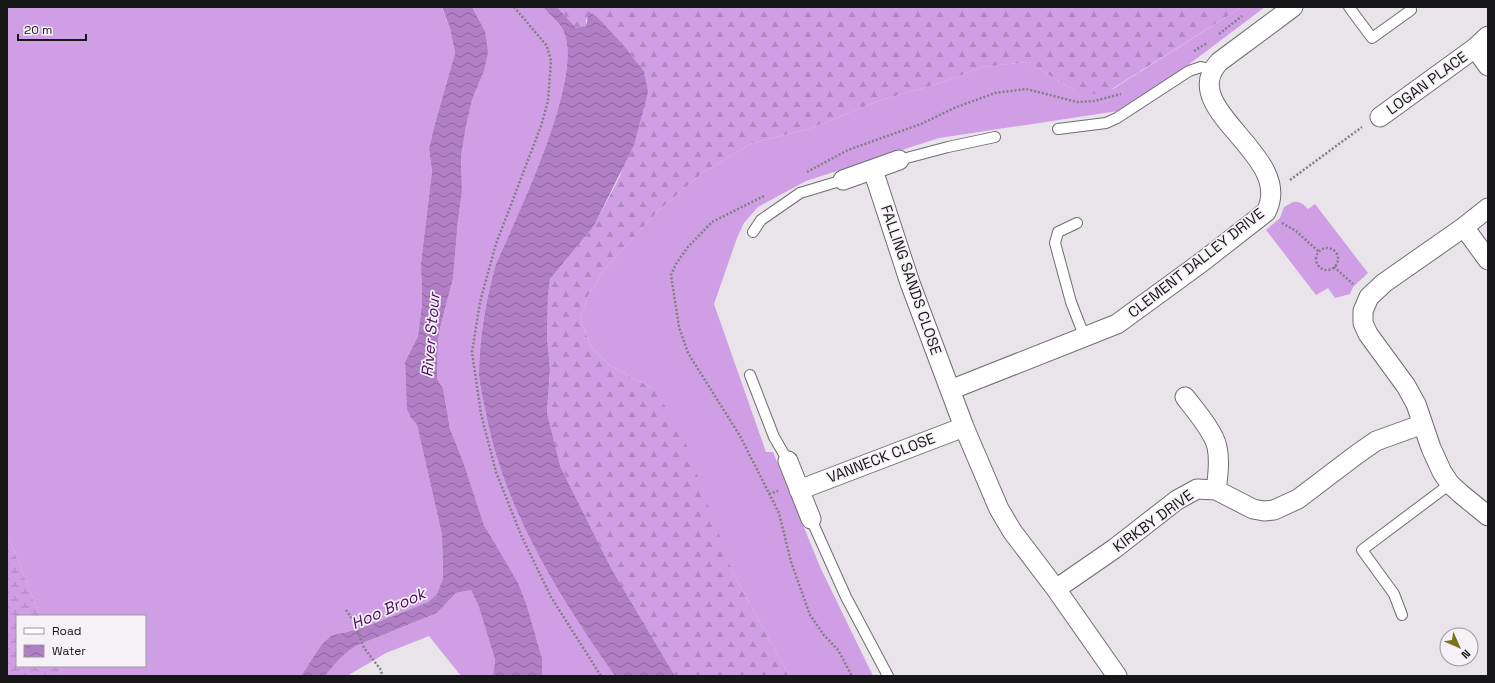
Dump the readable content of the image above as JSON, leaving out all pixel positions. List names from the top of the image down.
{
  "streets": {
    "street": [
      "LOGAN PLACE",
      "CLEMENT DALLEY DRIVE",
      "FALLING SANDS CLOSE",
      "VANNECK CLOSE",
      "KIRKBY DRIVE"
    ]
  },
  "crossings": [
    ["CLEMENT DALLEY DRIVE", "FALLING SANDS CLOSE"],
    ["FALLING SANDS CLOSE", "VANNECK CLOSE"],
    ["FALLING SANDS CLOSE", "KIRKBY DRIVE"]
  ],
  "water": ["River Stour", "Hoo Brook"],
  "legend": ["Road", "Water"],
  "scale_bar": "20 m",
  "north": "bottom right"
}
